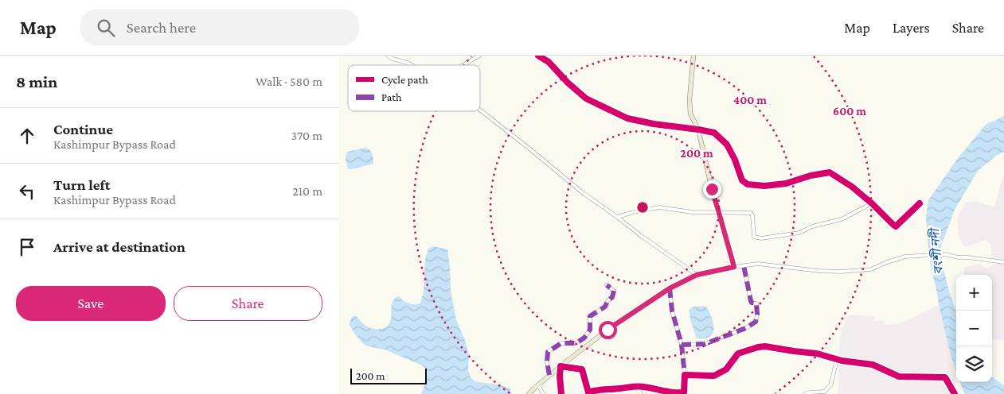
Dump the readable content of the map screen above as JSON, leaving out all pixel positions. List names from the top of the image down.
{
  "water": ["বংশী নদী"],
  "legend": ["Cycle path", "Path"],
  "scale_bar": "200 m",
  "page": {
    "header": "Map",
    "search": "Search here",
    "nav": ["Map", "Layers", "Share"],
    "heading": ["8 min", "Walk · 580 m"],
    "list": [
      ["Continue", "Kashimpur Bypass Road", "370 m"],
      ["Turn left", "Kashimpur Bypass Road", "210 m"],
      "Arrive at destination"
    ],
    "buttons": ["Save", "Share"],
    "map_buttons": ["+", "−"],
    "scale": "200 m"
  },
  "rings": ["400 m", "600 m", "200 m"]
}
